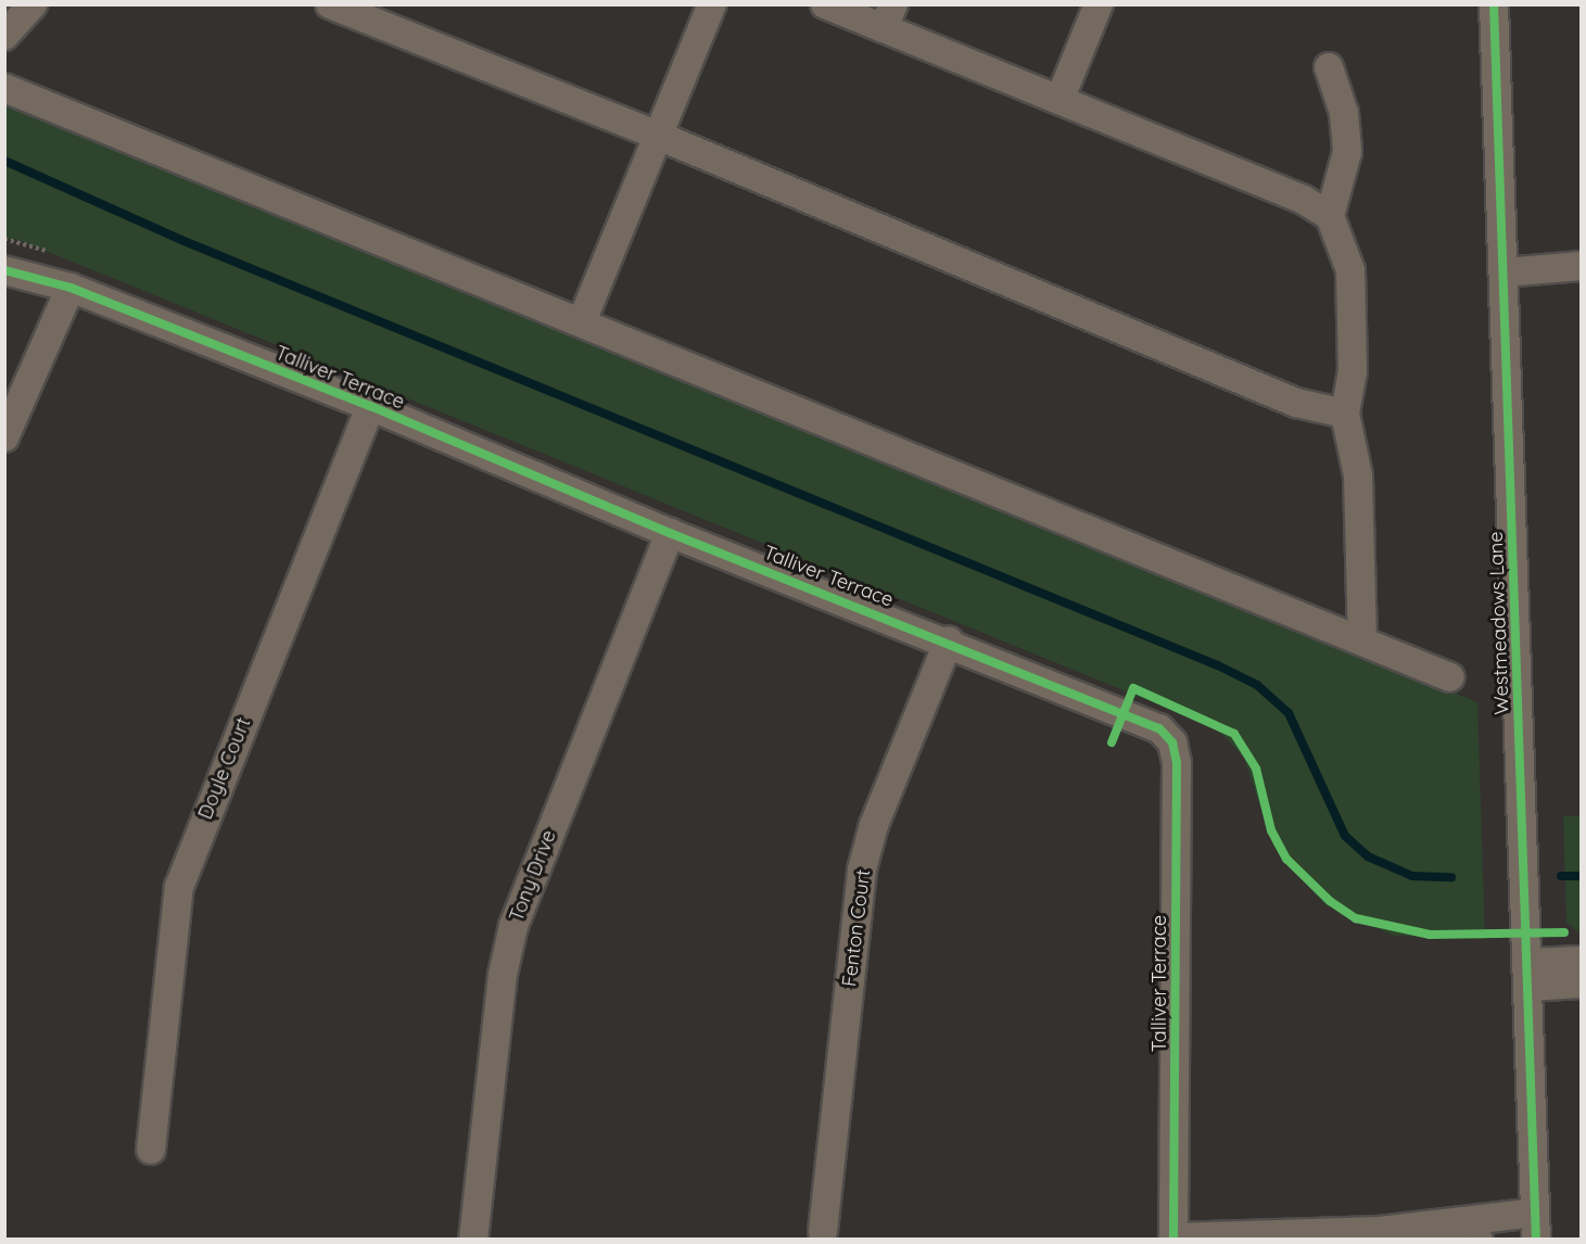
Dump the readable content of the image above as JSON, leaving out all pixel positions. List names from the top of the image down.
{
  "streets": {
    "street": [
      "Talliver Terrace",
      "Westmeadows Lane",
      "Doyle Court",
      "Tony Drive",
      "Fenton Court"
    ]
  },
  "crossings": [
    ["Talliver Terrace", "Doyle Court"],
    ["Talliver Terrace", "Tony Drive"],
    ["Talliver Terrace", "Fenton Court"]
  ]
}
